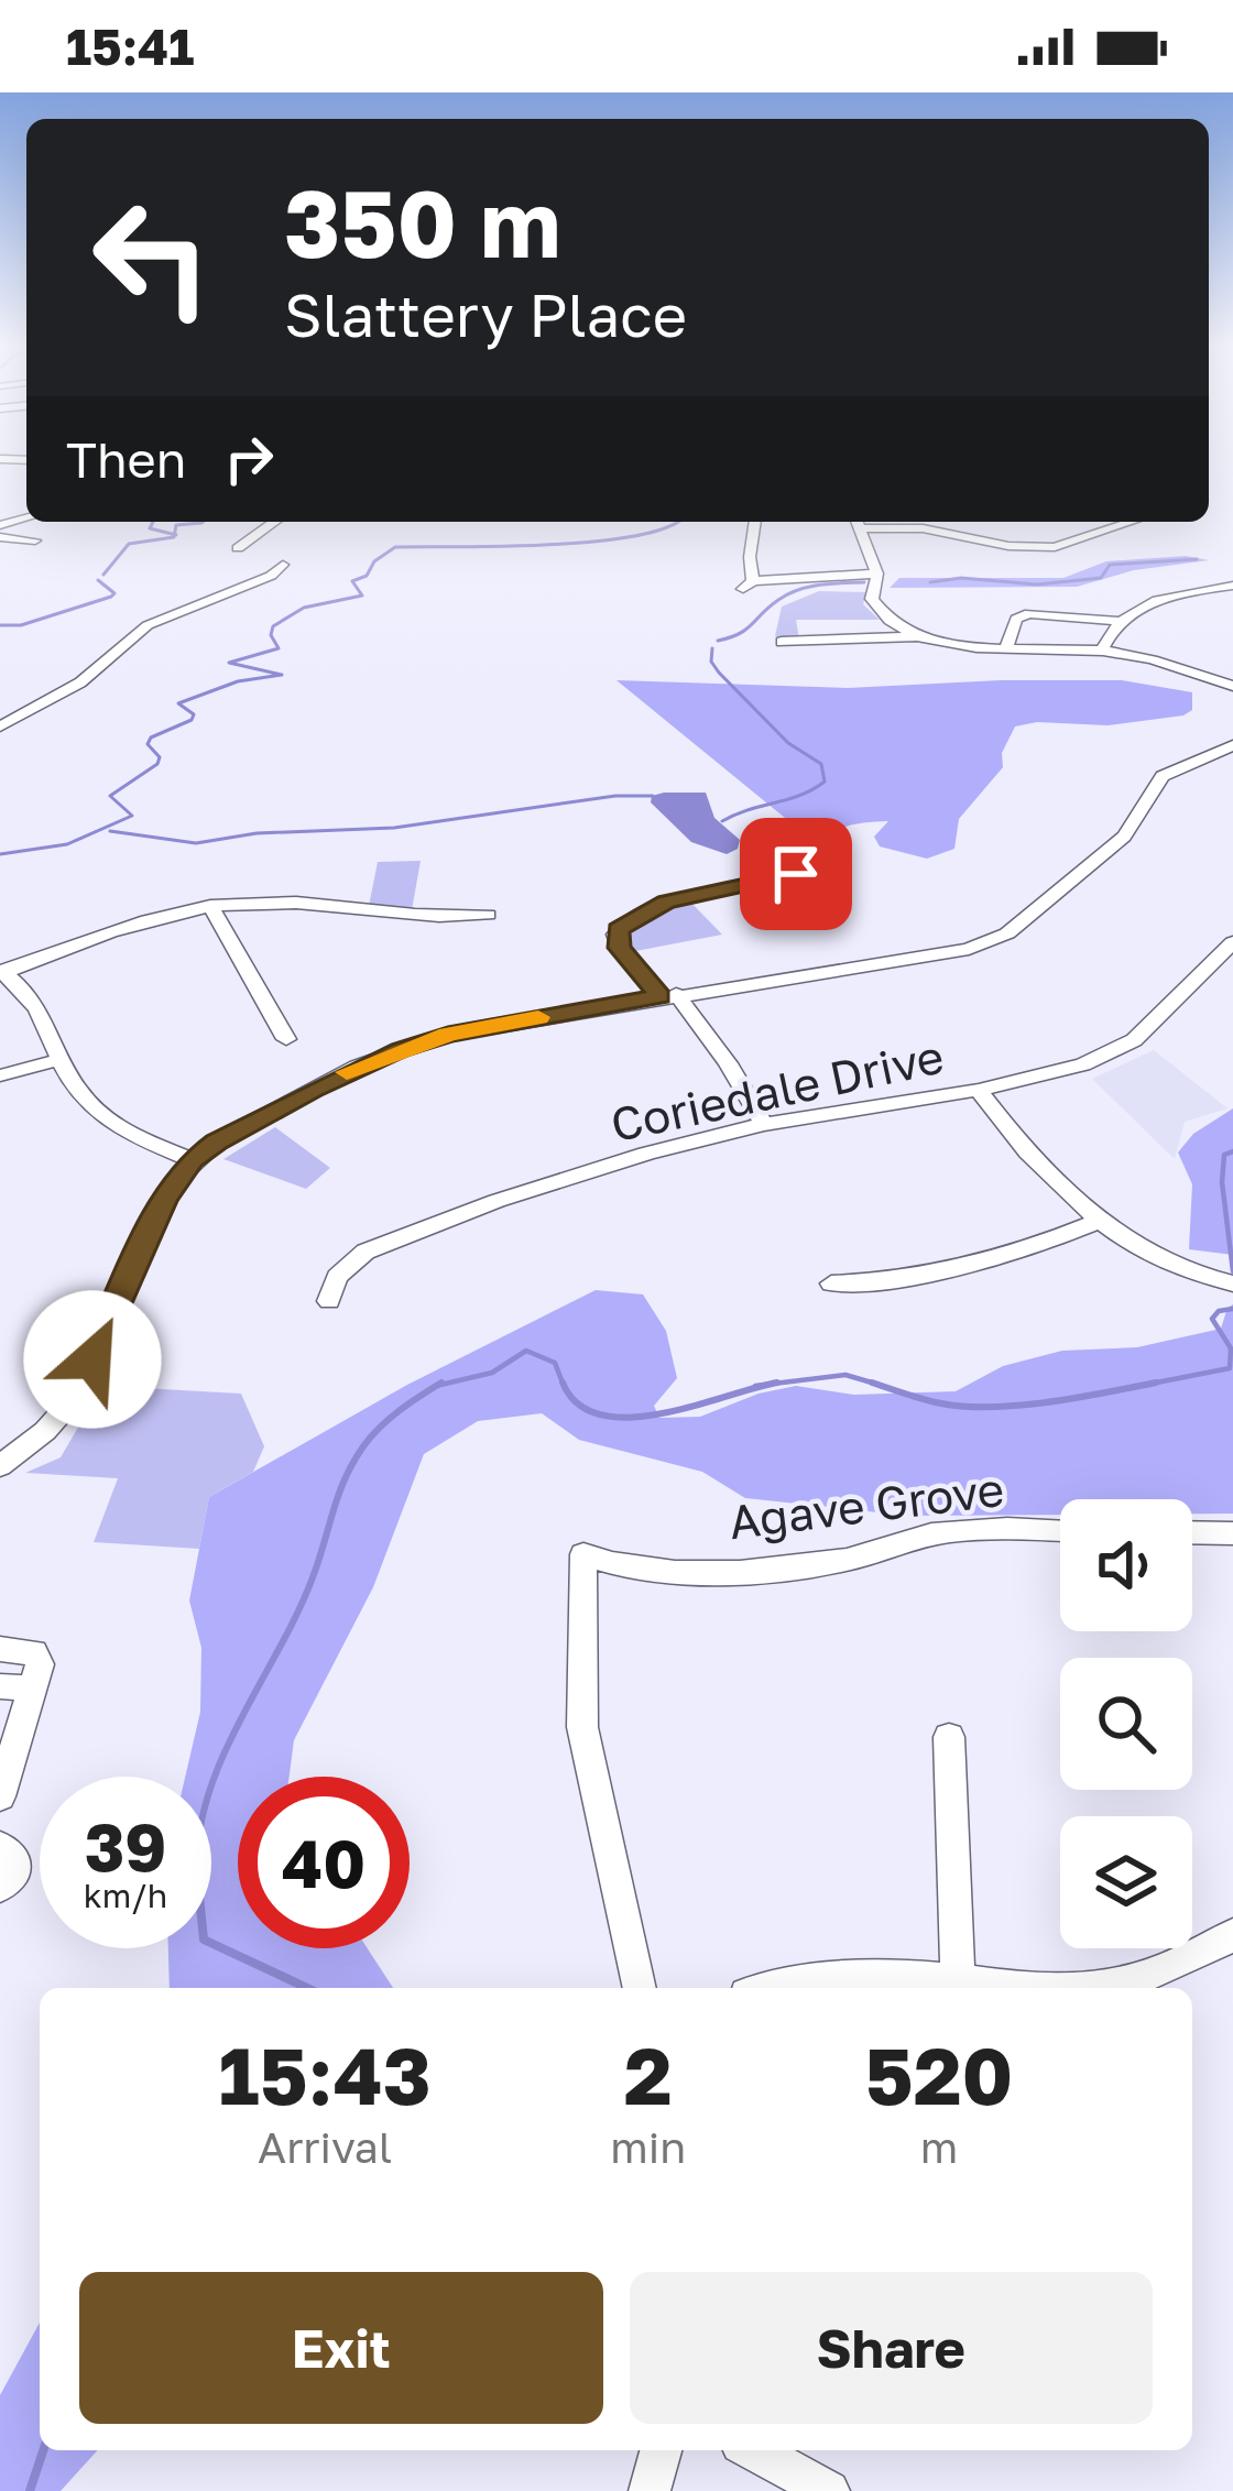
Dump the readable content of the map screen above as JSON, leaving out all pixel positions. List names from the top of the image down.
{
  "streets": {
    "street": ["Coriedale Drive", "Agave Grove"]
  },
  "page": {
    "status": "15:41",
    "turn": ["350 m", "Slattery Place"],
    "then": "Then",
    "speed": "39 km/h",
    "limit": "40",
    "eta": [
      "15:43",
      "Arrival",
      "2",
      "min",
      "520",
      "m"
    ],
    "buttons": ["Exit", "Share"]
  }
}
